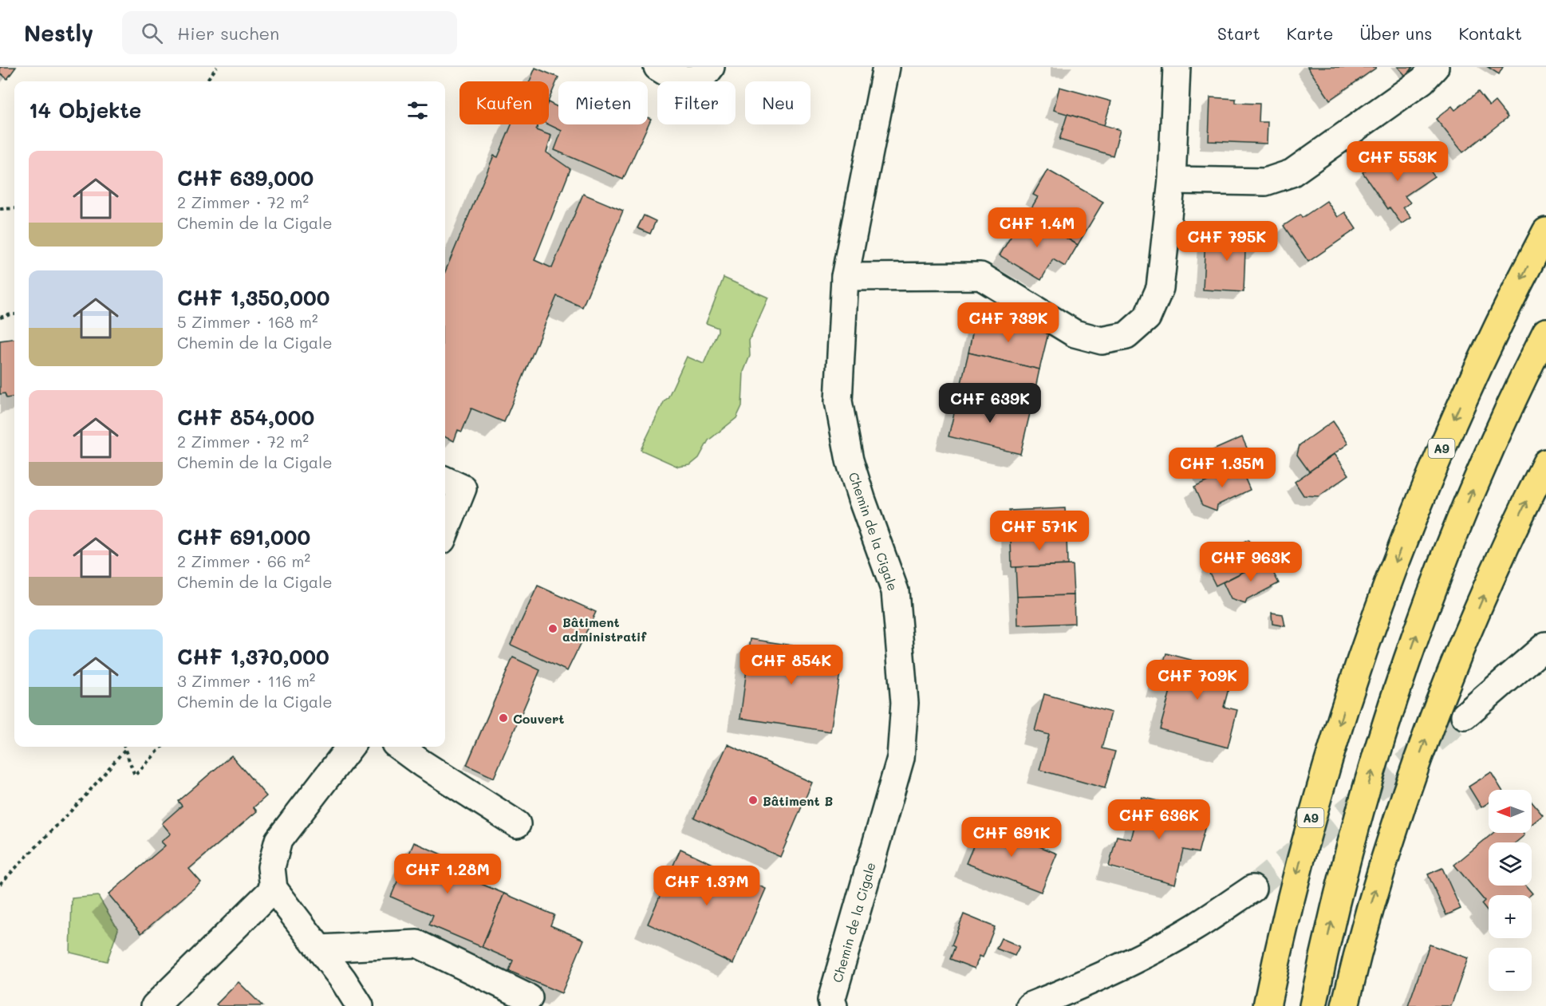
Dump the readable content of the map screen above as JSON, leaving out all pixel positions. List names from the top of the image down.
{
  "streets": {
    "highway": ["A9"],
    "street": ["Chemin de la Cigale"]
  },
  "places": ["Bâtiment administratif", "Couvert", "Bâtiment B"],
  "north": "left",
  "page": {
    "header": "Nestly",
    "search": "Hier suchen",
    "nav": [
      "Start",
      "Karte",
      "Über uns",
      "Kontakt"
    ],
    "chip": [
      "Kaufen",
      "Mieten",
      "Filter",
      "Neu"
    ],
    "heading": "14 Objekte",
    "list": [
      {
        "name": "CHF 639,000",
        "note": "2 Zimmer · 72 m² · Chemin de la Cigale"
      },
      {
        "name": "CHF 1,350,000",
        "note": "5 Zimmer · 168 m² · Chemin de la Cigale"
      },
      {
        "name": "CHF 854,000",
        "note": "2 Zimmer · 72 m² · Chemin de la Cigale"
      },
      {
        "name": "CHF 691,000",
        "note": "2 Zimmer · 66 m² · Chemin de la Cigale"
      },
      {
        "name": "CHF 1,370,000",
        "note": "3 Zimmer · 116 m² · Chemin de la Cigale"
      }
    ],
    "price": [
      "CHF 553K",
      "CHF 1.4M",
      "CHF 795K",
      "CHF 739K",
      "CHF 639K",
      "CHF 1.35M",
      "CHF 571K",
      "CHF 963K",
      "CHF 854K",
      "CHF 709K",
      "CHF 636K",
      "CHF 691K",
      "CHF 1.28M",
      "CHF 1.37M"
    ],
    "map_buttons": ["+", "−"]
  }
}
